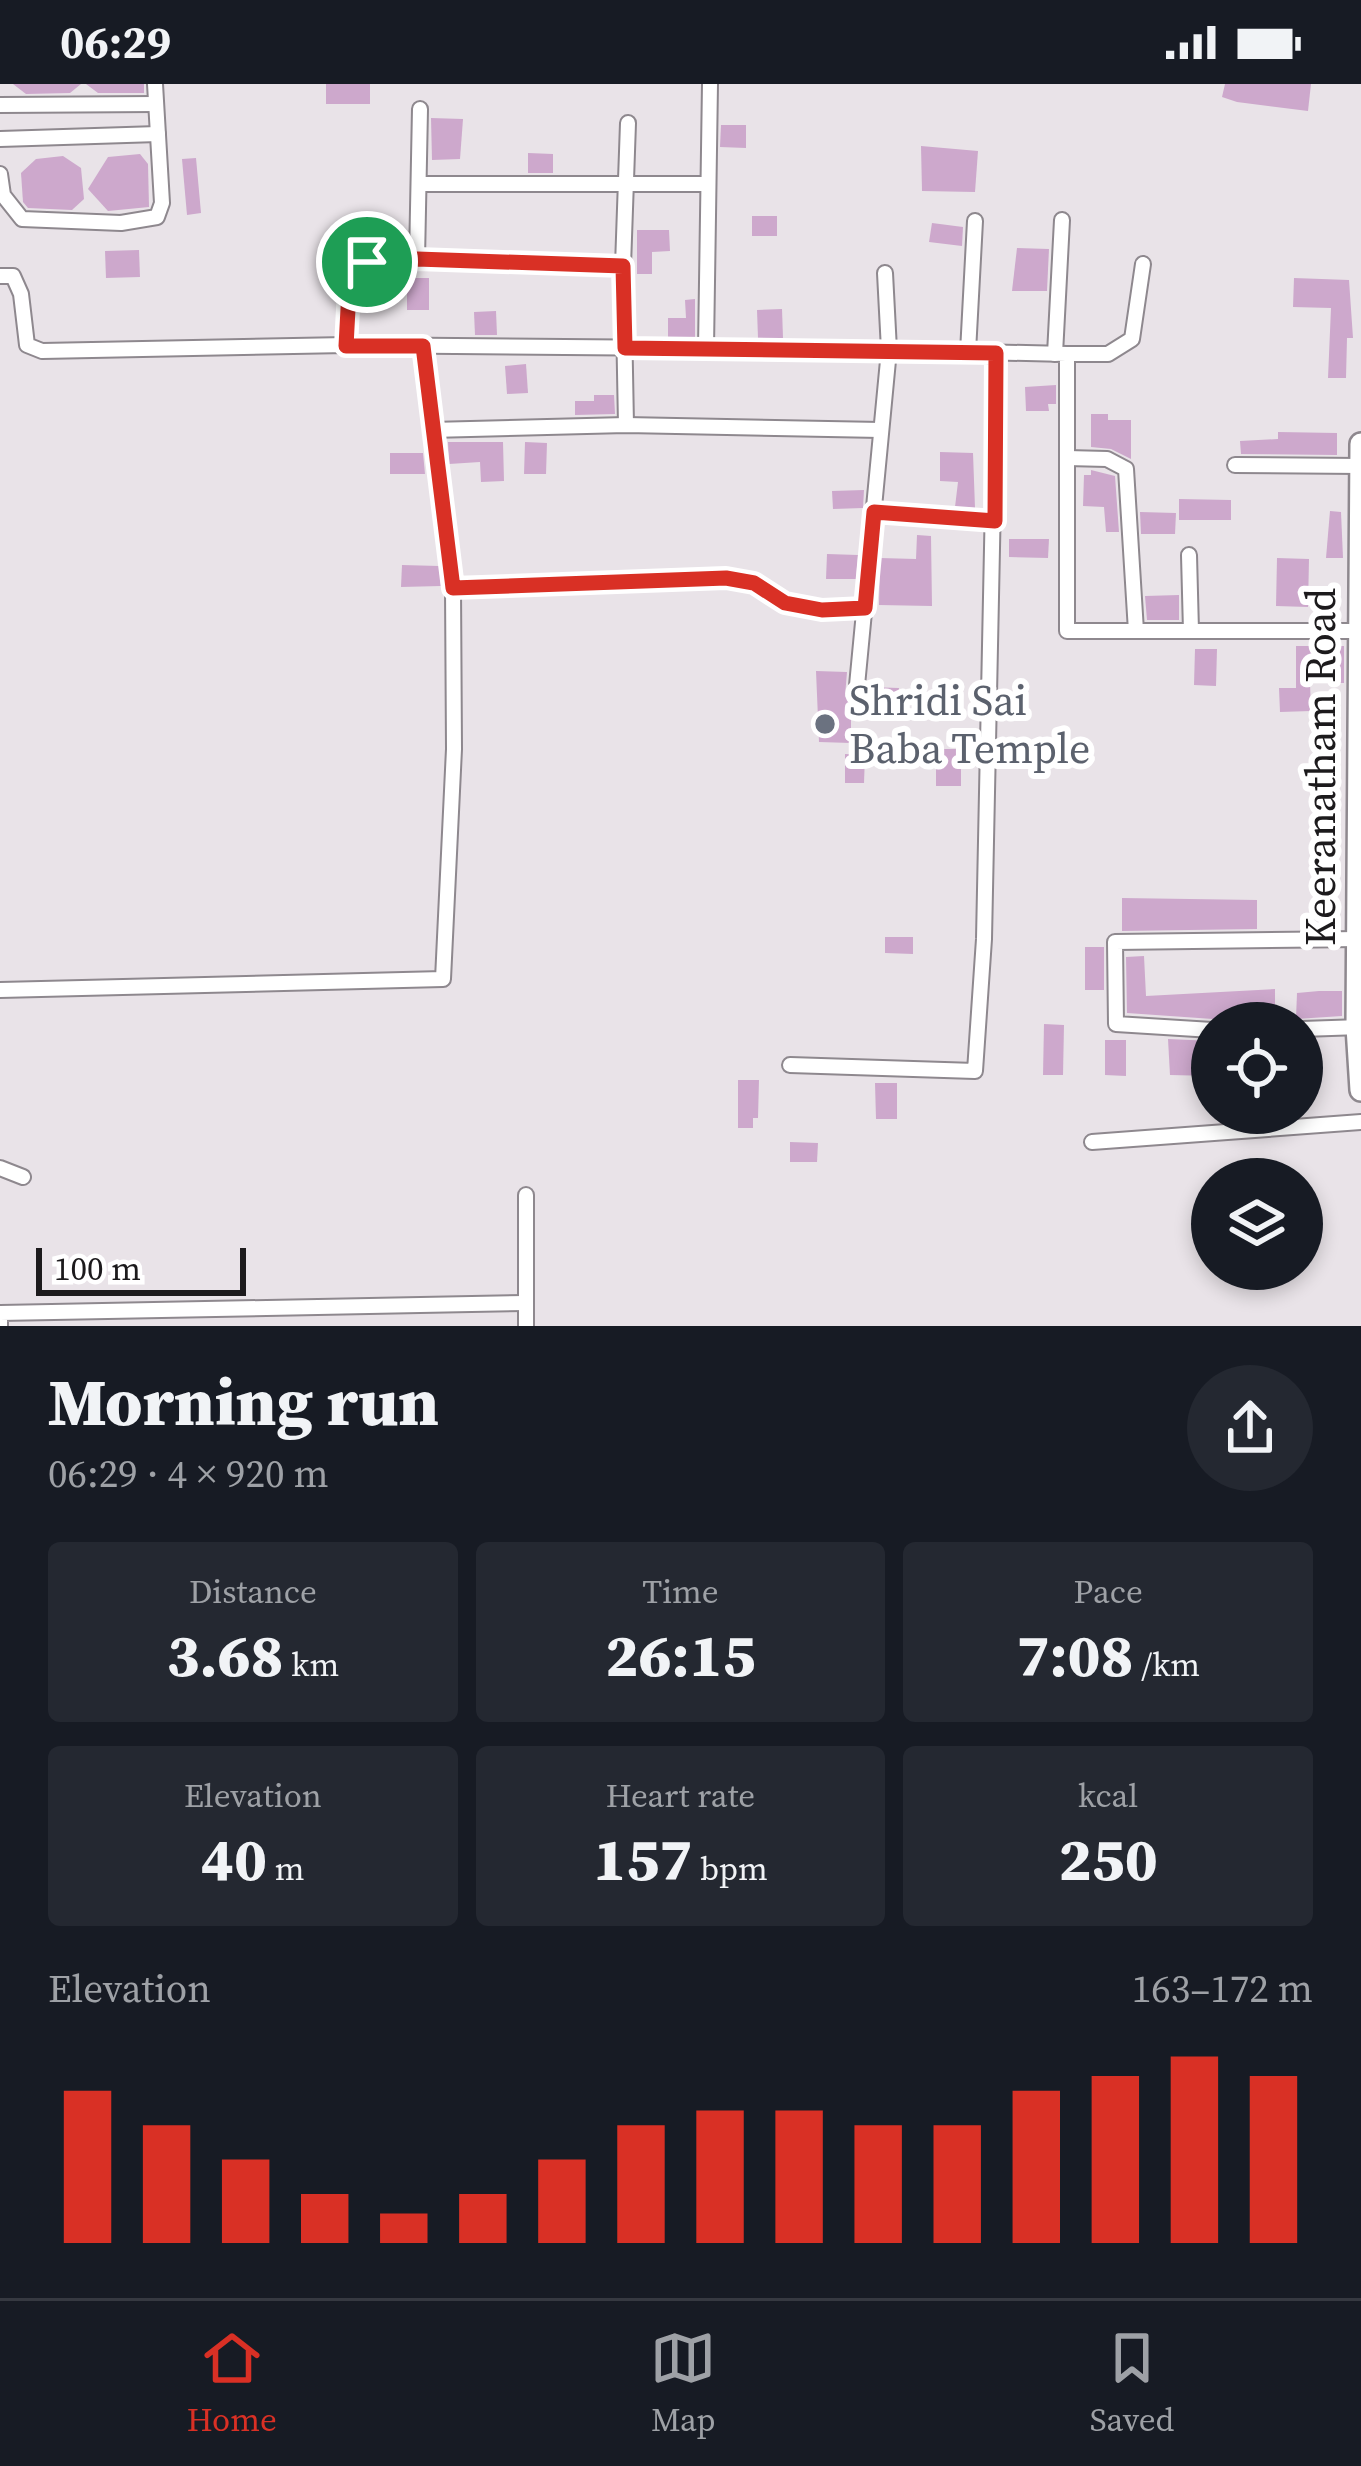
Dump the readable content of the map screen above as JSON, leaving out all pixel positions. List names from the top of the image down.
{
  "streets": {
    "street": ["Keeranatham Road"]
  },
  "places": ["Shridi Sai Baba Temple"],
  "scale_bar": "100 m",
  "page": {
    "status": "06:29",
    "scale": "100 m",
    "heading": ["Morning run", "06:29 · 4 × 920 m"],
    "stats": [
      ["Distance", "3.68 km"],
      ["Time", "26:15"],
      ["Pace", "7:08 /km"],
      ["Elevation", "40 m"],
      ["Heart rate", "157 bpm"],
      ["kcal", "250"]
    ],
    "chart": ["Elevation", "163–172 m"],
    "tabs": ["Home", "Map", "Saved"]
  }
}
